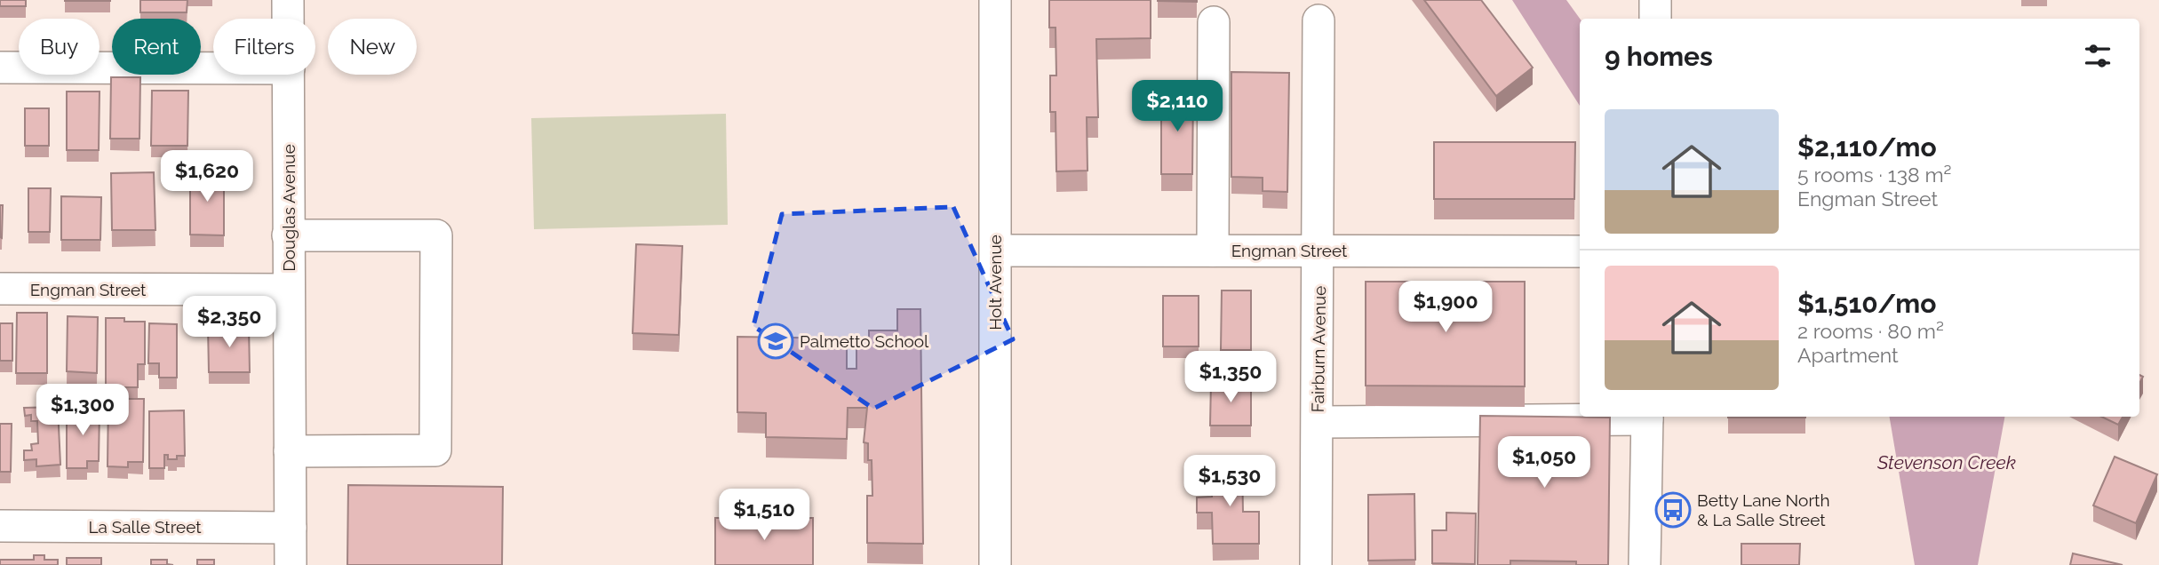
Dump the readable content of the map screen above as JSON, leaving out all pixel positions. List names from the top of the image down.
{
  "streets": {
    "street": [
      "Douglas Avenue",
      "Engman Street",
      "Holt Avenue",
      "Fairburn Avenue",
      "La Salle Street"
    ]
  },
  "crossings": [
    ["Douglas Avenue", "Engman Street"],
    ["Douglas Avenue", "La Salle Street"],
    ["Engman Street", "Holt Avenue"],
    ["Engman Street", "Fairburn Avenue"]
  ],
  "water": ["Stevenson Creek"],
  "places": {
    "school or university": ["Palmetto School"],
    "bus stop": ["Betty Lane North & La Salle Street"]
  },
  "page": {
    "chip": [
      "Buy",
      "Rent",
      "Filters",
      "New"
    ],
    "heading": "9 homes",
    "price": [
      "$2,110",
      "$1,620",
      "$1,900",
      "$2,350",
      "$1,350",
      "$1,300",
      "$1,050",
      "$1,530",
      "$1,510"
    ],
    "list": [
      {
        "name": "$2,110/mo",
        "note": "5 rooms · 138 m² · Engman Street"
      },
      {
        "name": "$1,510/mo",
        "note": "2 rooms · 80 m² · Apartment"
      }
    ]
  }
}
